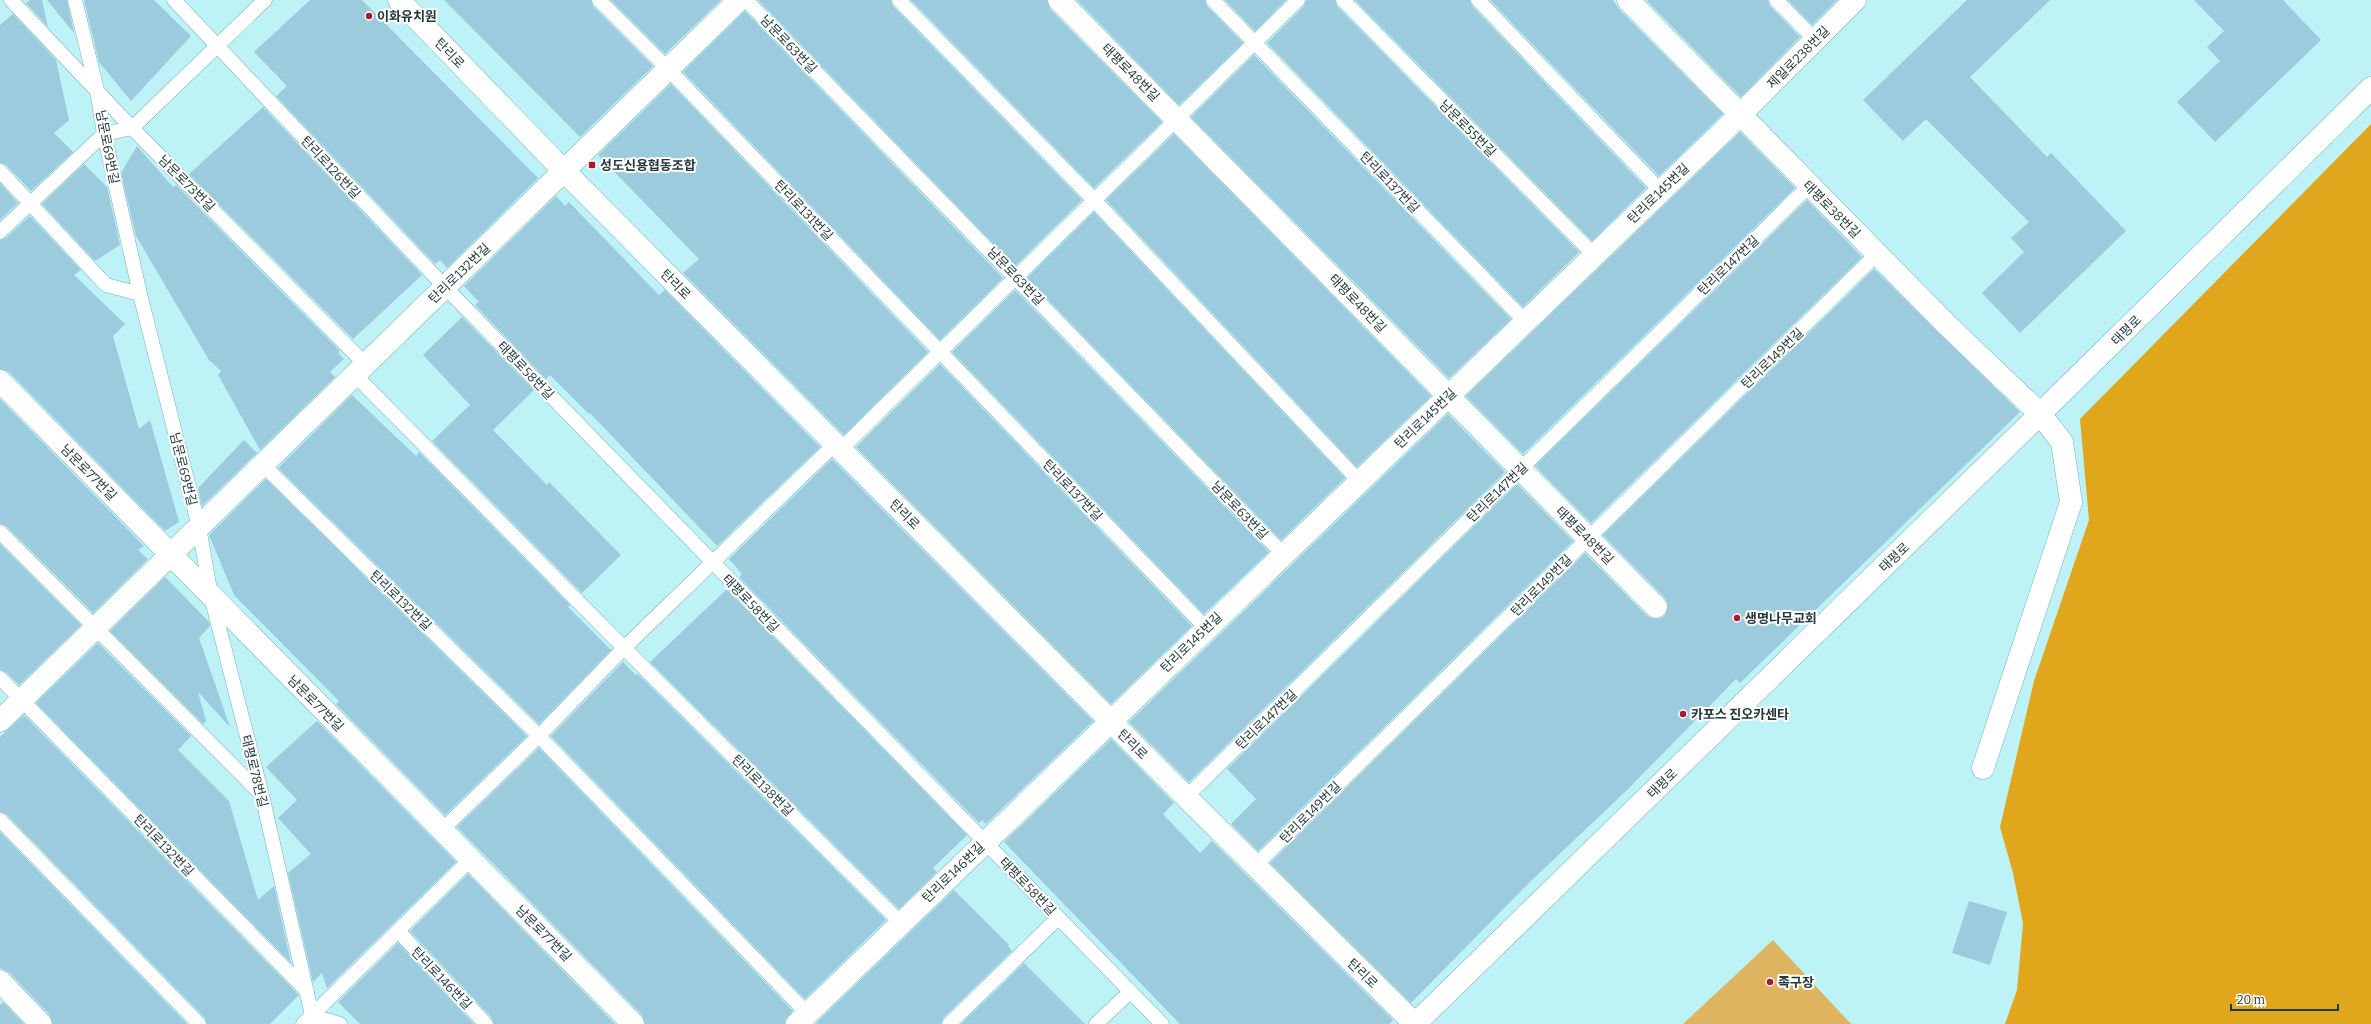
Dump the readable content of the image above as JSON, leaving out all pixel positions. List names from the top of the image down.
{
  "streets": {
    "street": [
      "탄리로",
      "제일로238번길",
      "태평로48번길",
      "탄리로145번길",
      "태평로38번길",
      "탄리로132번길",
      "태평로",
      "남문로77번길",
      "탄리로146번길"
    ],
    "lane": [
      "남문로63번길",
      "남문로55번길",
      "남문로69번길",
      "탄리로126번길",
      "탄리로137번길",
      "남문로73번길",
      "탄리로131번길",
      "탄리로147번길",
      "탄리로149번길",
      "태평로58번길",
      "태평로78번길",
      "탄리로138번길"
    ]
  },
  "crossings": [
    ["남문로63번길", "탄리로145번길"],
    ["탄리로", "탄리로145번길"],
    ["탄리로", "탄리로147번길"],
    ["탄리로", "탄리로132번길"],
    ["탄리로", "태평로"],
    ["탄리로", "탄리로149번길"],
    ["탄리로", "탄리로146번길"],
    ["제일로238번길", "탄리로145번길"],
    ["제일로238번길", "태평로38번길"],
    ["태평로48번길", "탄리로145번길"],
    ["태평로48번길", "탄리로147번길"],
    ["태평로48번길", "탄리로149번길"],
    ["남문로55번길", "탄리로145번길"],
    ["남문로69번길", "남문로73번길"],
    ["남문로69번길", "탄리로132번길"],
    ["남문로69번길", "태평로78번길"],
    ["탄리로126번길", "탄리로132번길"],
    ["탄리로126번길", "태평로58번길"],
    ["탄리로137번길", "탄리로145번길"],
    ["탄리로137번길", "탄리로131번길"],
    ["남문로73번길", "탄리로132번길"],
    ["탄리로145번길", "태평로38번길"],
    ["탄리로145번길", "탄리로146번길"],
    ["태평로38번길", "탄리로147번길"],
    ["태평로38번길", "태평로"],
    ["태평로38번길", "탄리로149번길"],
    ["탄리로132번길", "태평로58번길"],
    ["탄리로132번길", "남문로77번길"],
    ["탄리로132번길", "태평로78번길"],
    ["태평로58번길", "탄리로146번길"],
    ["남문로77번길", "태평로78번길"],
    ["탄리로138번길", "탄리로146번길"]
  ],
  "places": {
    "other": [
      "이화유치원",
      "생명나무교회",
      "카포스 진오카센타",
      "족구장"
    ],
    "transit": ["성도신용협동조합"]
  },
  "scale_bar": "20 m"
}
